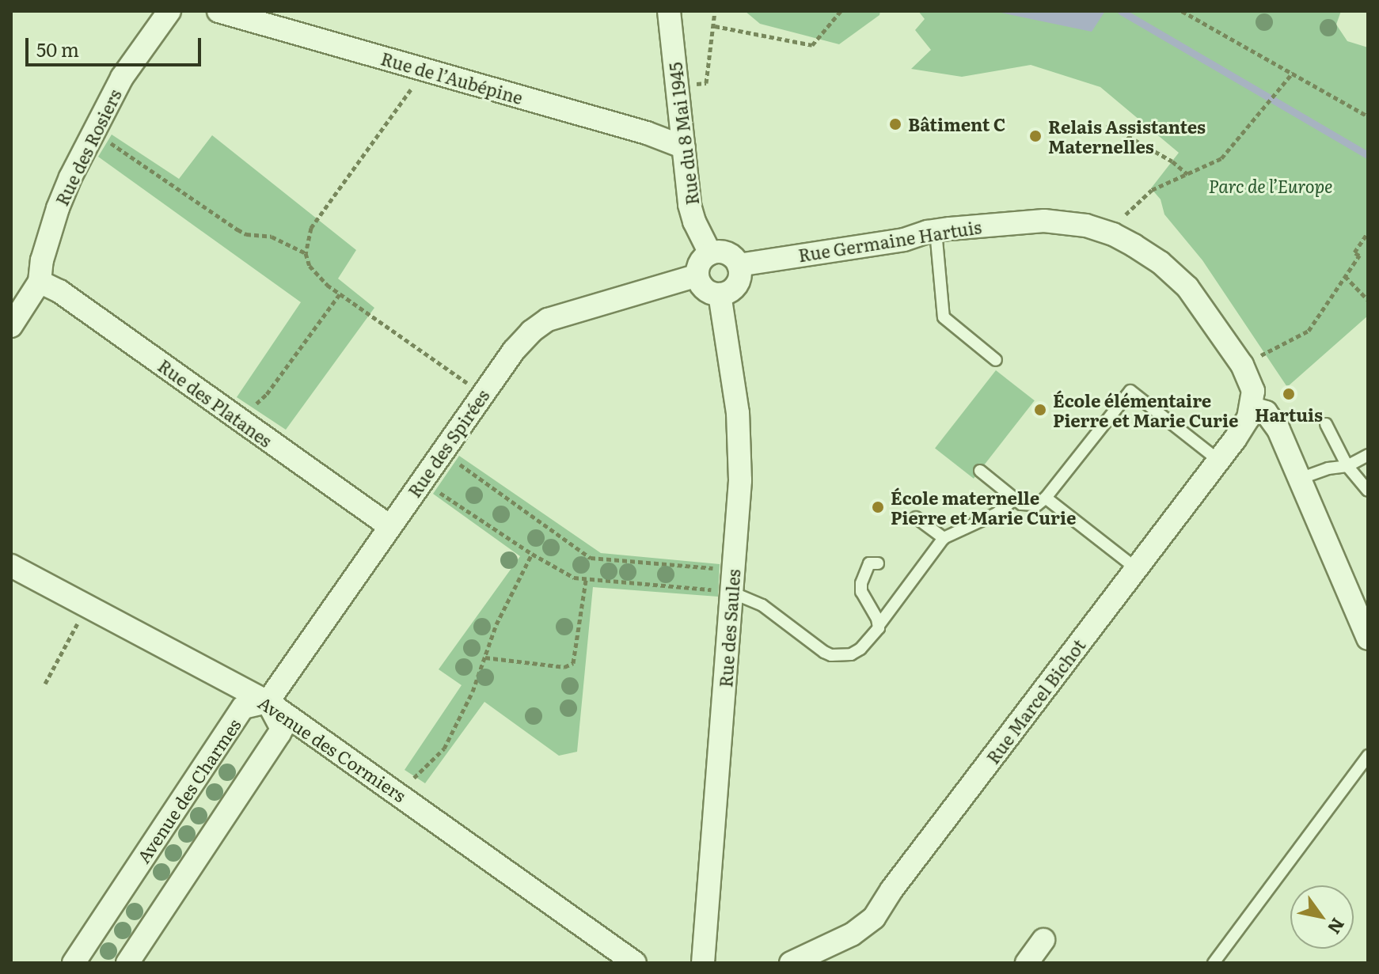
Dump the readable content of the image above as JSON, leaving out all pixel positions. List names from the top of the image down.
{
  "streets": {
    "street": [
      "Rue de l’Aubépine",
      "Rue du 8 Mai 1945",
      "Rue des Rosiers",
      "Rue Germaine Hartuis",
      "Rue des Platanes",
      "Rue des Spirées",
      "Rue des Saules",
      "Rue Marcel Bichot",
      "Avenue des Cormiers",
      "Avenue des Charmes"
    ]
  },
  "crossings": [
    ["Rue de l’Aubépine", "Rue du 8 Mai 1945"],
    ["Rue du 8 Mai 1945", "Rue Germaine Hartuis"],
    ["Rue du 8 Mai 1945", "Rue des Spirées"],
    ["Rue du 8 Mai 1945", "Rue des Saules"],
    ["Rue des Rosiers", "Rue des Platanes"],
    ["Rue Germaine Hartuis", "Rue des Spirées"],
    ["Rue Germaine Hartuis", "Rue des Saules"],
    ["Rue Germaine Hartuis", "Rue Marcel Bichot"],
    ["Rue des Platanes", "Rue des Spirées"],
    ["Rue des Spirées", "Rue des Saules"],
    ["Rue des Spirées", "Avenue des Cormiers"],
    ["Rue des Spirées", "Avenue des Charmes"],
    ["Avenue des Cormiers", "Avenue des Charmes"]
  ],
  "parks": ["Parc de l’Europe"],
  "places": [
    "Bâtiment C",
    "Relais Assistantes Maternelles",
    "Hartuis",
    "École élémentaire Pierre et Marie Curie",
    "École maternelle Pierre et Marie Curie"
  ],
  "scale_bar": "50 m",
  "north": "bottom right"
}
